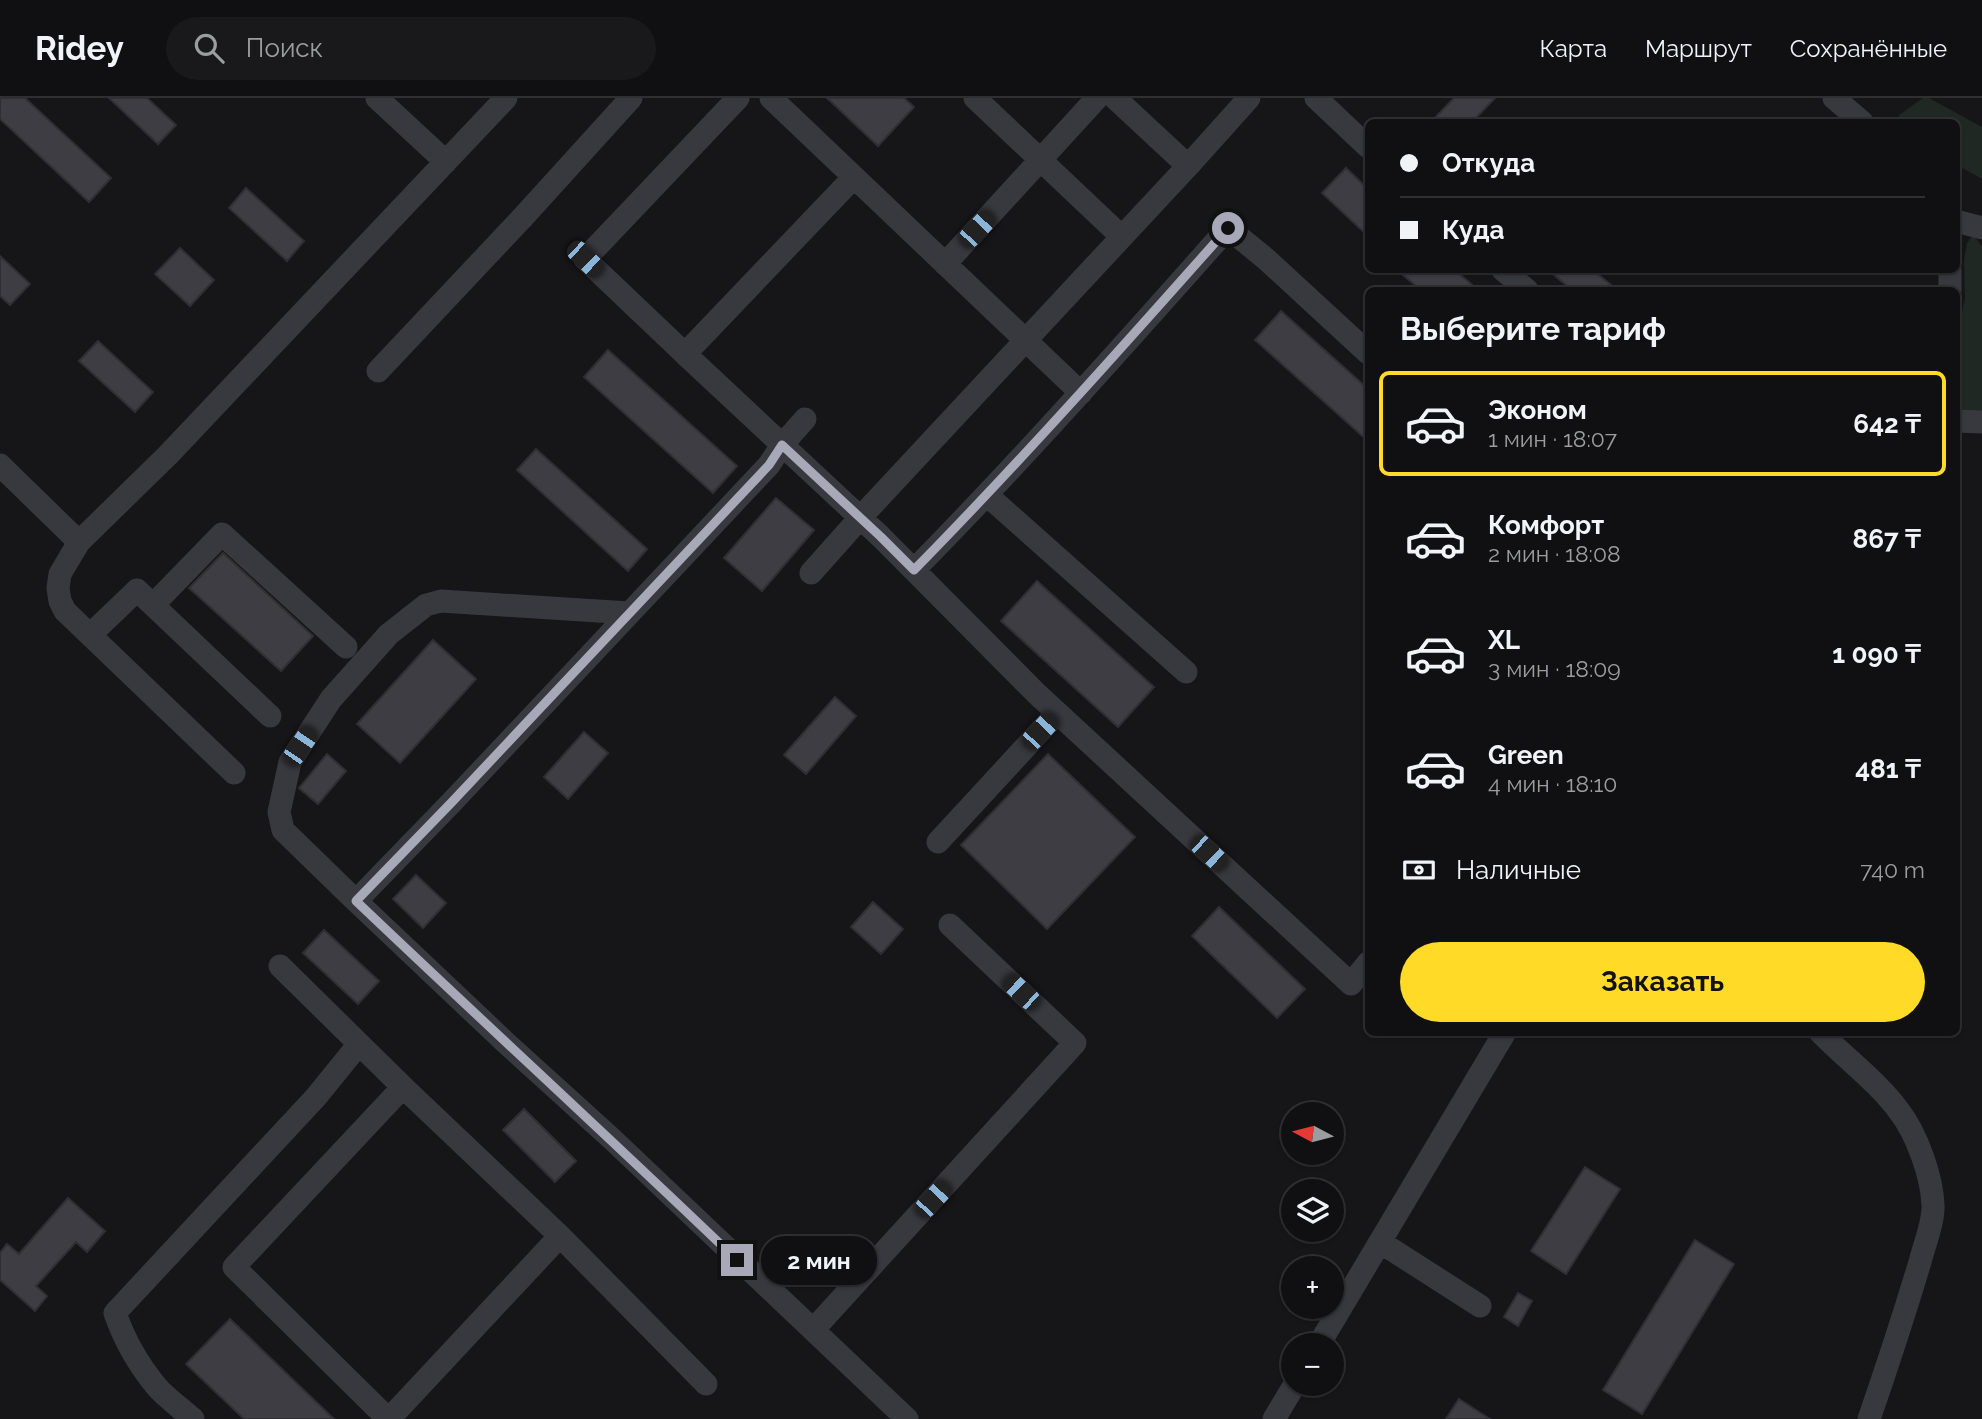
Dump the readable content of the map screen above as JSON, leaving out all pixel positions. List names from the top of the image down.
{
  "north": "left",
  "page": {
    "header": "Ridey",
    "search": "Поиск",
    "nav": ["Карта", "Маршрут", "Сохранённые"],
    "banner": ["Откуда", "Куда"],
    "heading": "Выберите тариф",
    "list": [
      {
        "name": "Эконом",
        "note": "1 мин · 18:07",
        "value": "642 ₸"
      },
      {
        "name": "Комфорт",
        "note": "2 мин · 18:08",
        "value": "867 ₸"
      },
      {
        "name": "XL",
        "note": "3 мин · 18:09",
        "value": "1 090 ₸"
      },
      {
        "name": "Green",
        "note": "4 мин · 18:10",
        "value": "481 ₸"
      }
    ],
    "pay": ["Наличные", "740 m"],
    "buttons": "Заказать",
    "map_buttons": ["+", "−"],
    "bubble": "2 мин"
  }
}
